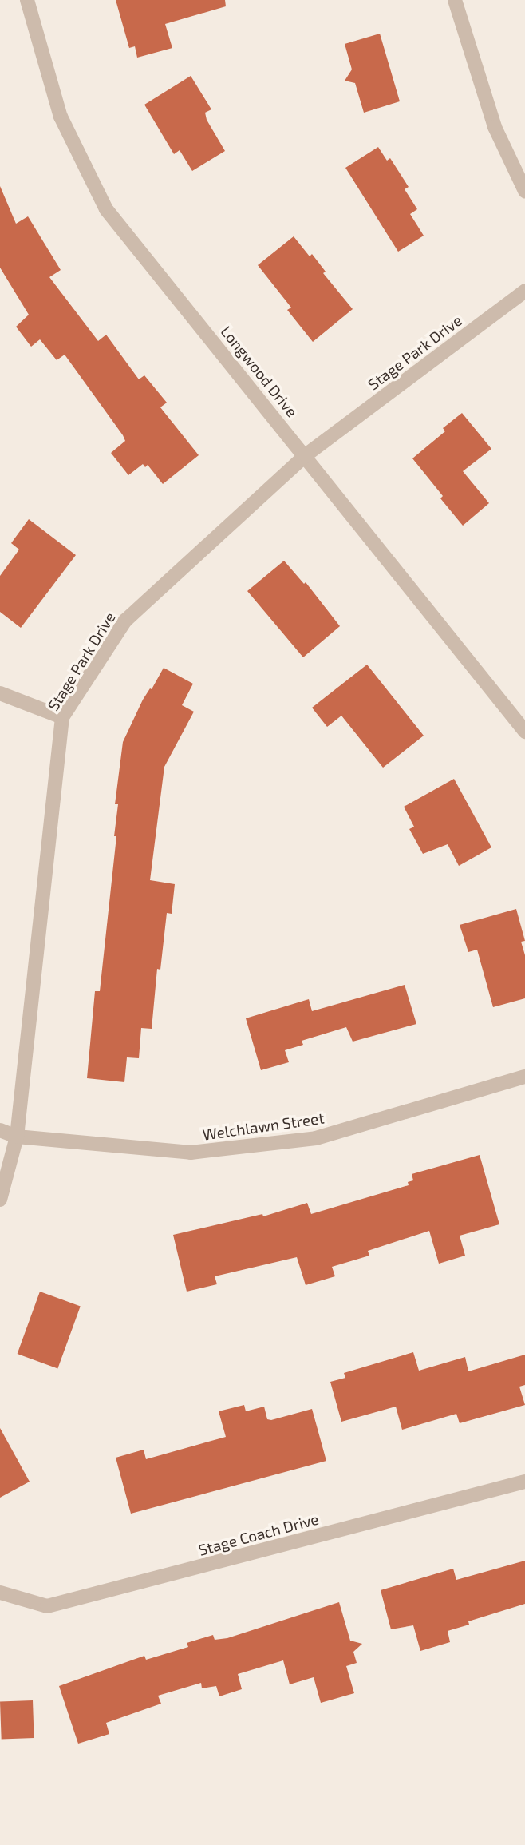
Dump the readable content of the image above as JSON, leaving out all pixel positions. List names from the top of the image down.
{
  "streets": {
    "street": [
      "Stage Park Drive",
      "Longwood Drive",
      "Welchlawn Street",
      "Stage Coach Drive"
    ]
  },
  "crossings": [
    ["Stage Park Drive", "Longwood Drive"],
    ["Stage Park Drive", "Welchlawn Street"]
  ]
}
